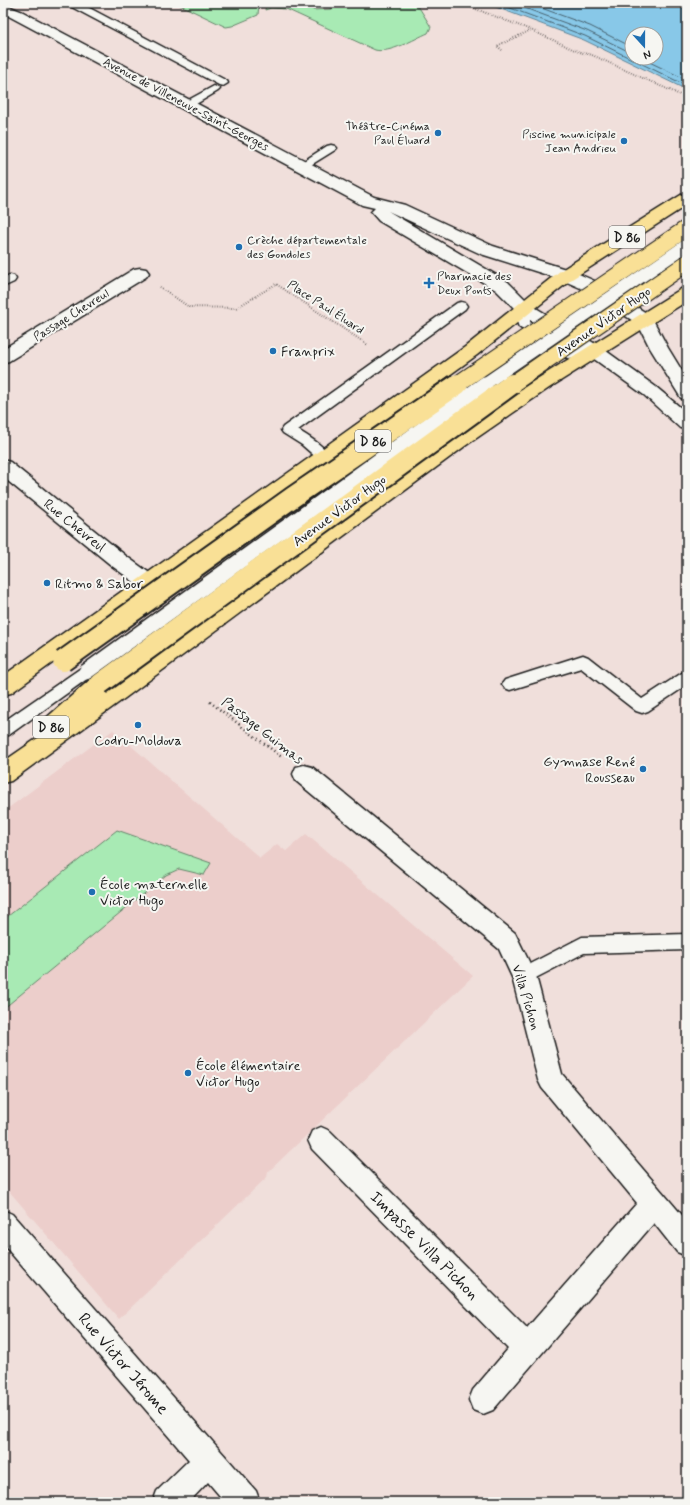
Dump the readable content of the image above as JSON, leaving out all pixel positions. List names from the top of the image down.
{
  "streets": {
    "main road": [
      "Avenue de Villeneuve-Saint-Georges",
      "D 86",
      "Passage Chevreul",
      "Avenue Victor Hugo",
      "Rue Chevreul",
      "Villa Pichon",
      "Impasse Villa Pichon",
      "Rue Victor Jérome"
    ],
    "path": ["Place Paul Éluard", "Passage Guimas"]
  },
  "crossings": [
    ["Avenue de Villeneuve-Saint-Georges", "D 86"],
    ["Avenue de Villeneuve-Saint-Georges", "Avenue Victor Hugo"],
    ["D 86", "Rue Chevreul"],
    ["Place Paul Éluard", "Passage Chevreul"],
    ["Passage Guimas", "Villa Pichon"]
  ],
  "places": {
    "other": [
      "Théâtre-Cinéma Paul Éluard",
      "Piscine municipale Jean Andrieu",
      "Crèche départementale des Gondoles",
      "Franprix",
      "Ritmo & Sabor",
      "Codru-Moldova",
      "Gymnase René Rousseau",
      "École maternelle Victor Hugo",
      "École élémentaire Victor Hugo"
    ],
    "health": ["Pharmacie des Deux Ponts"]
  },
  "north": "bottom"
}
